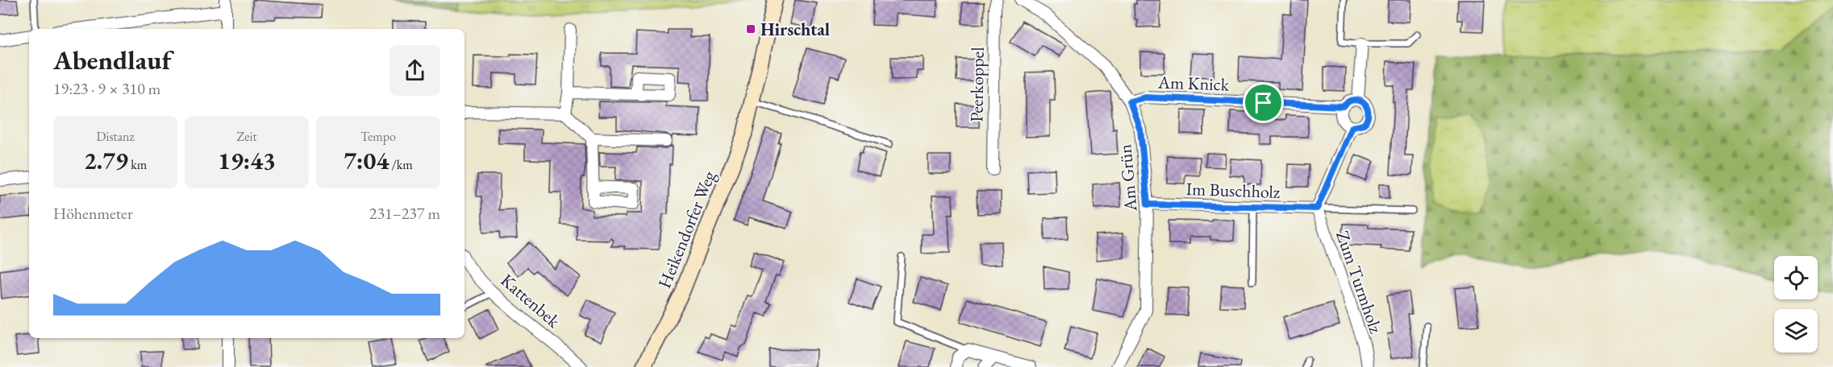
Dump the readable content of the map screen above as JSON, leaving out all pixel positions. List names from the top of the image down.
{
  "streets": {
    "street": [
      "Am Knick",
      "Peerkoppel",
      "Am Grün",
      "Im Buschholz",
      "Heikendorfer Weg",
      "Zum Turmholz",
      "Kattenbek"
    ]
  },
  "crossings": [
    ["Am Knick", "Am Grün"],
    ["Am Grün", "Im Buschholz"],
    ["Im Buschholz", "Zum Turmholz"]
  ],
  "places": {
    "transit": ["Hirschtal"]
  },
  "page": {
    "heading": ["Abendlauf", "19:23 · 9 × 310 m"],
    "stats": [
      ["Distanz", "2.79 km"],
      ["Zeit", "19:43"],
      ["Tempo", "7:04 /km"]
    ],
    "chart": ["Höhenmeter", "231–237 m"]
  }
}
